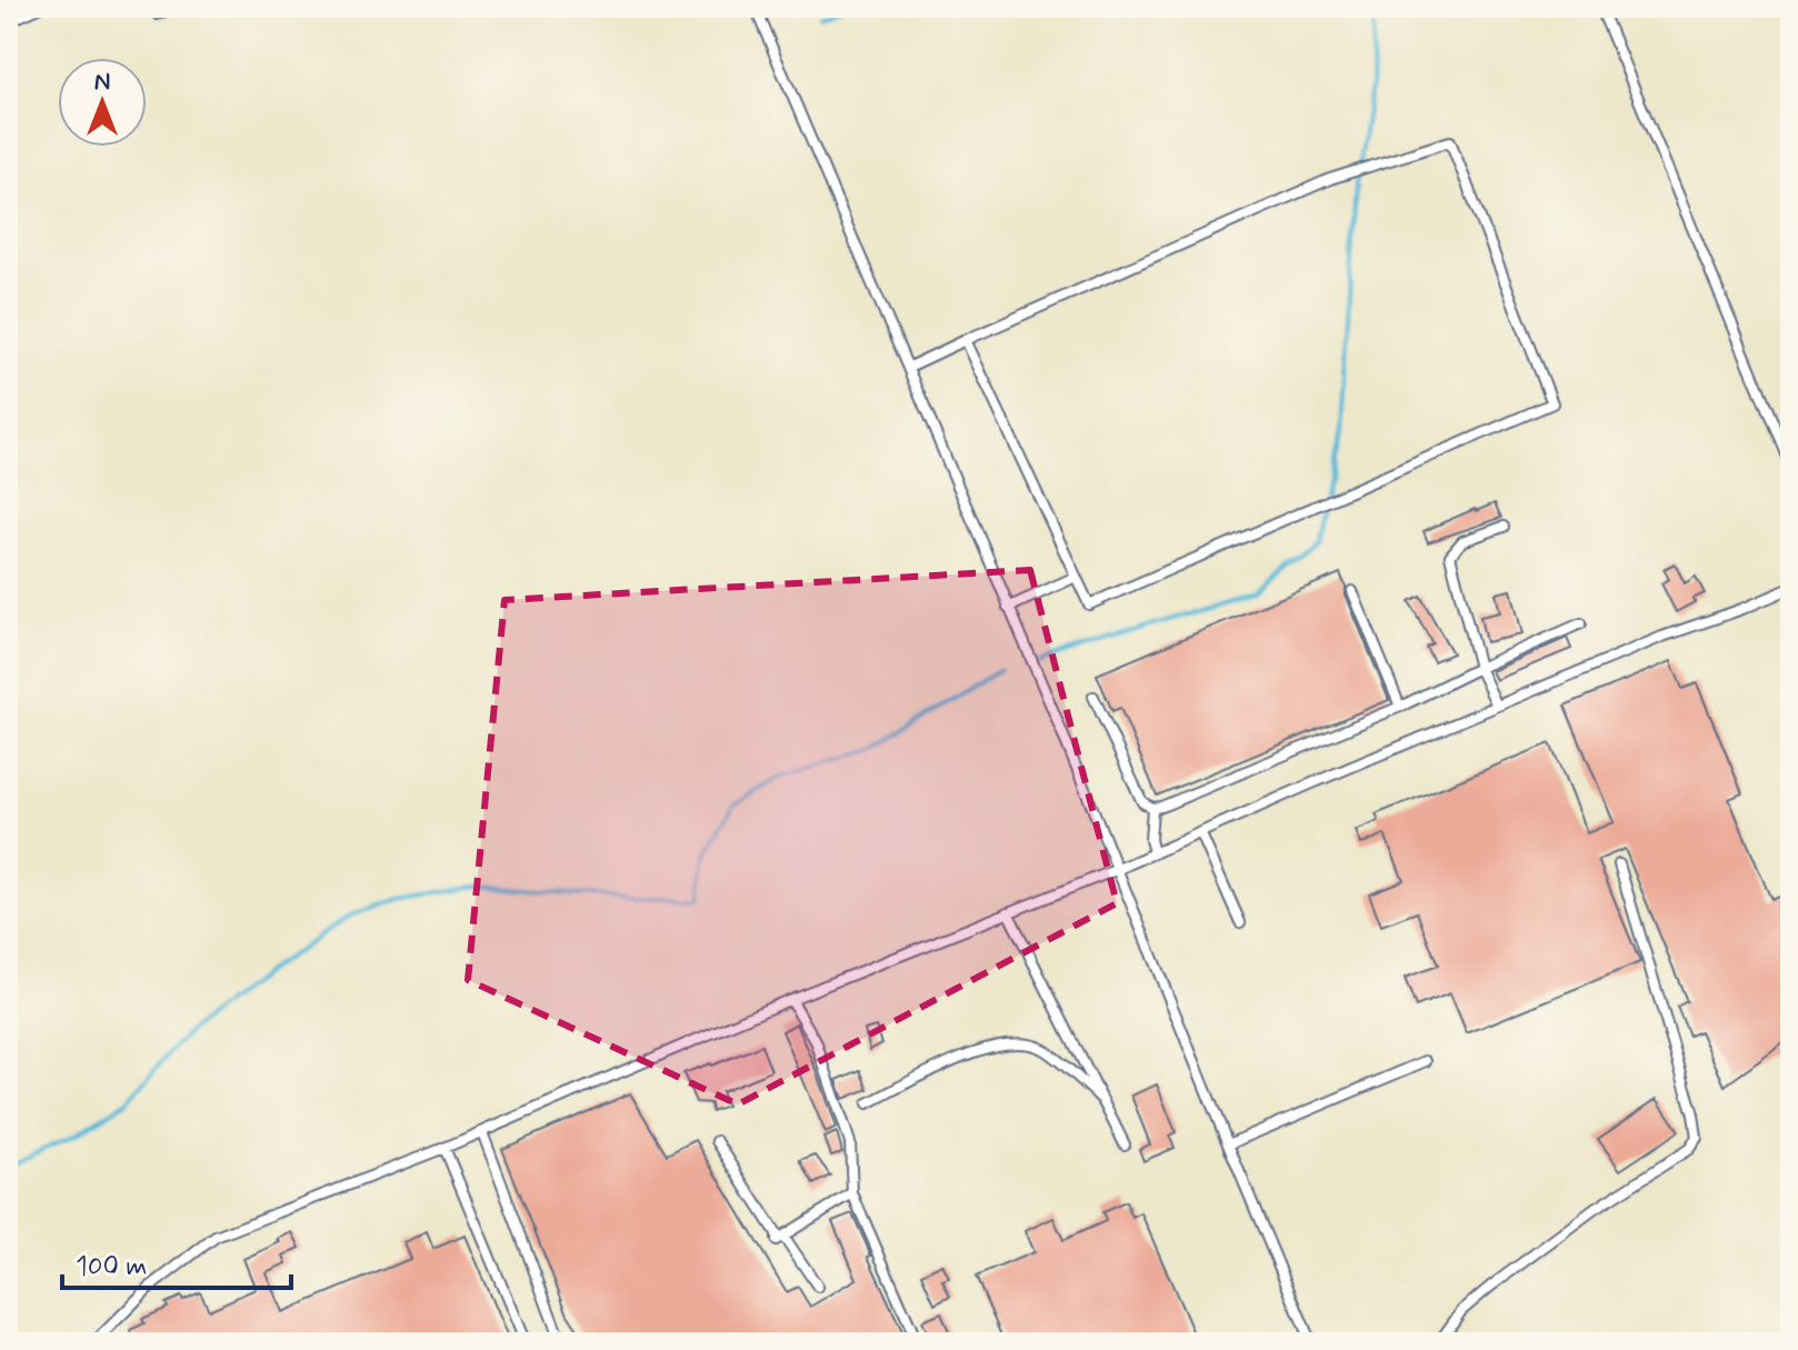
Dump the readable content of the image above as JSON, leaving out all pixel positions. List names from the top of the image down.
{
  "scale_bar": "100 m",
  "north": "top"
}
